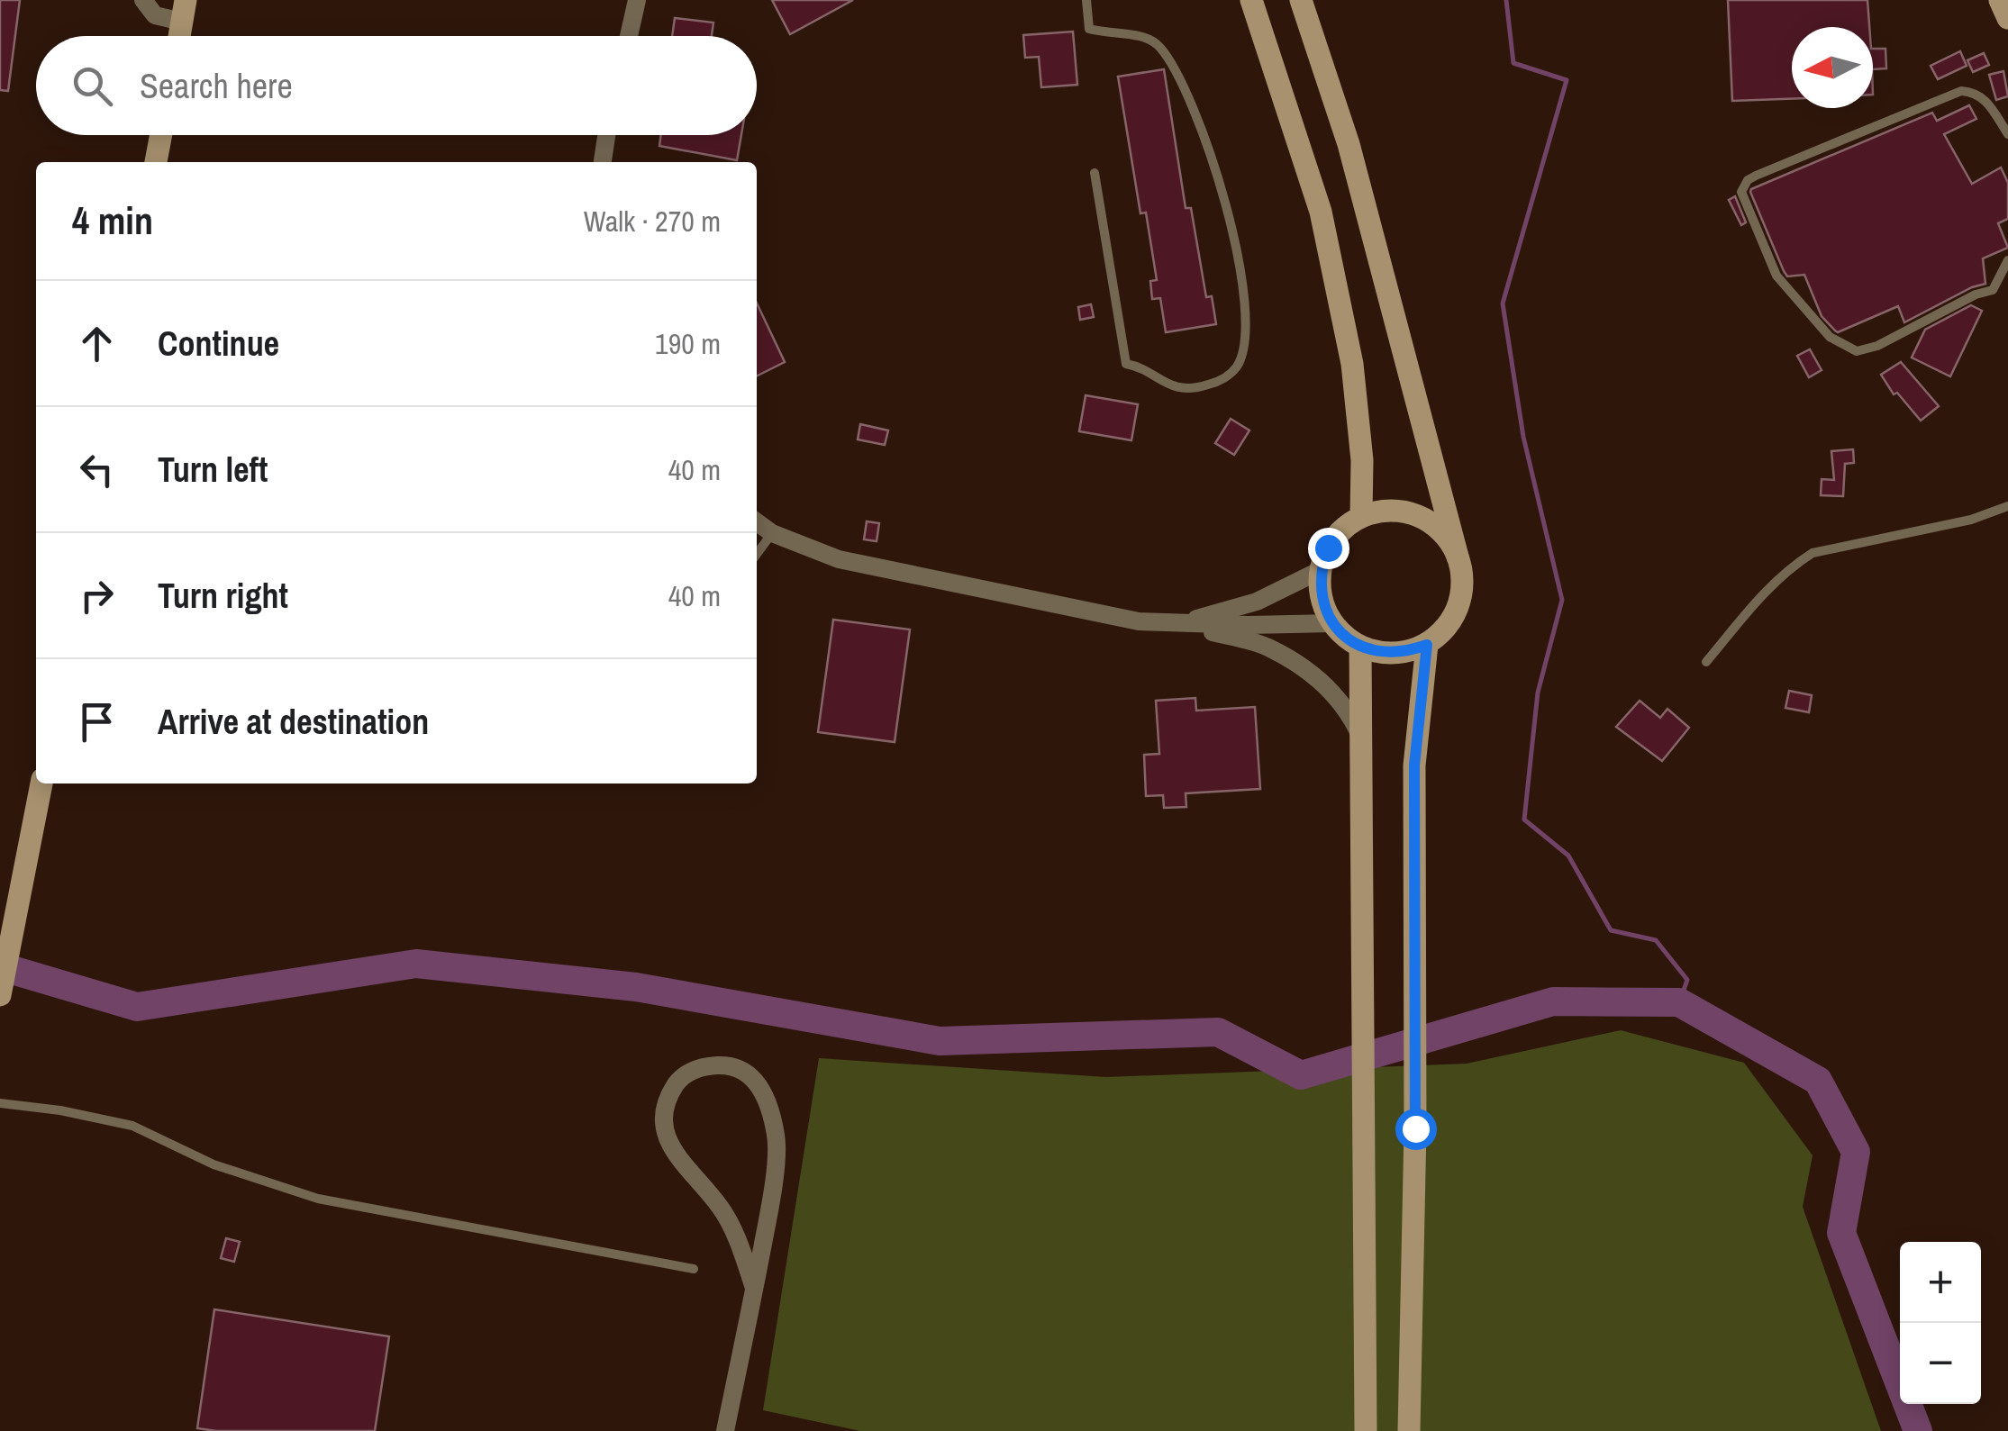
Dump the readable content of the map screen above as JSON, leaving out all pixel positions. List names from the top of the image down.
{
  "north": "left",
  "page": {
    "search": "Search here",
    "heading": ["4 min", "Walk · 270 m"],
    "list": [
      ["Continue", "190 m"],
      ["Turn left", "40 m"],
      ["Turn right", "40 m"],
      "Arrive at destination"
    ],
    "map_buttons": ["+", "−"]
  }
}
